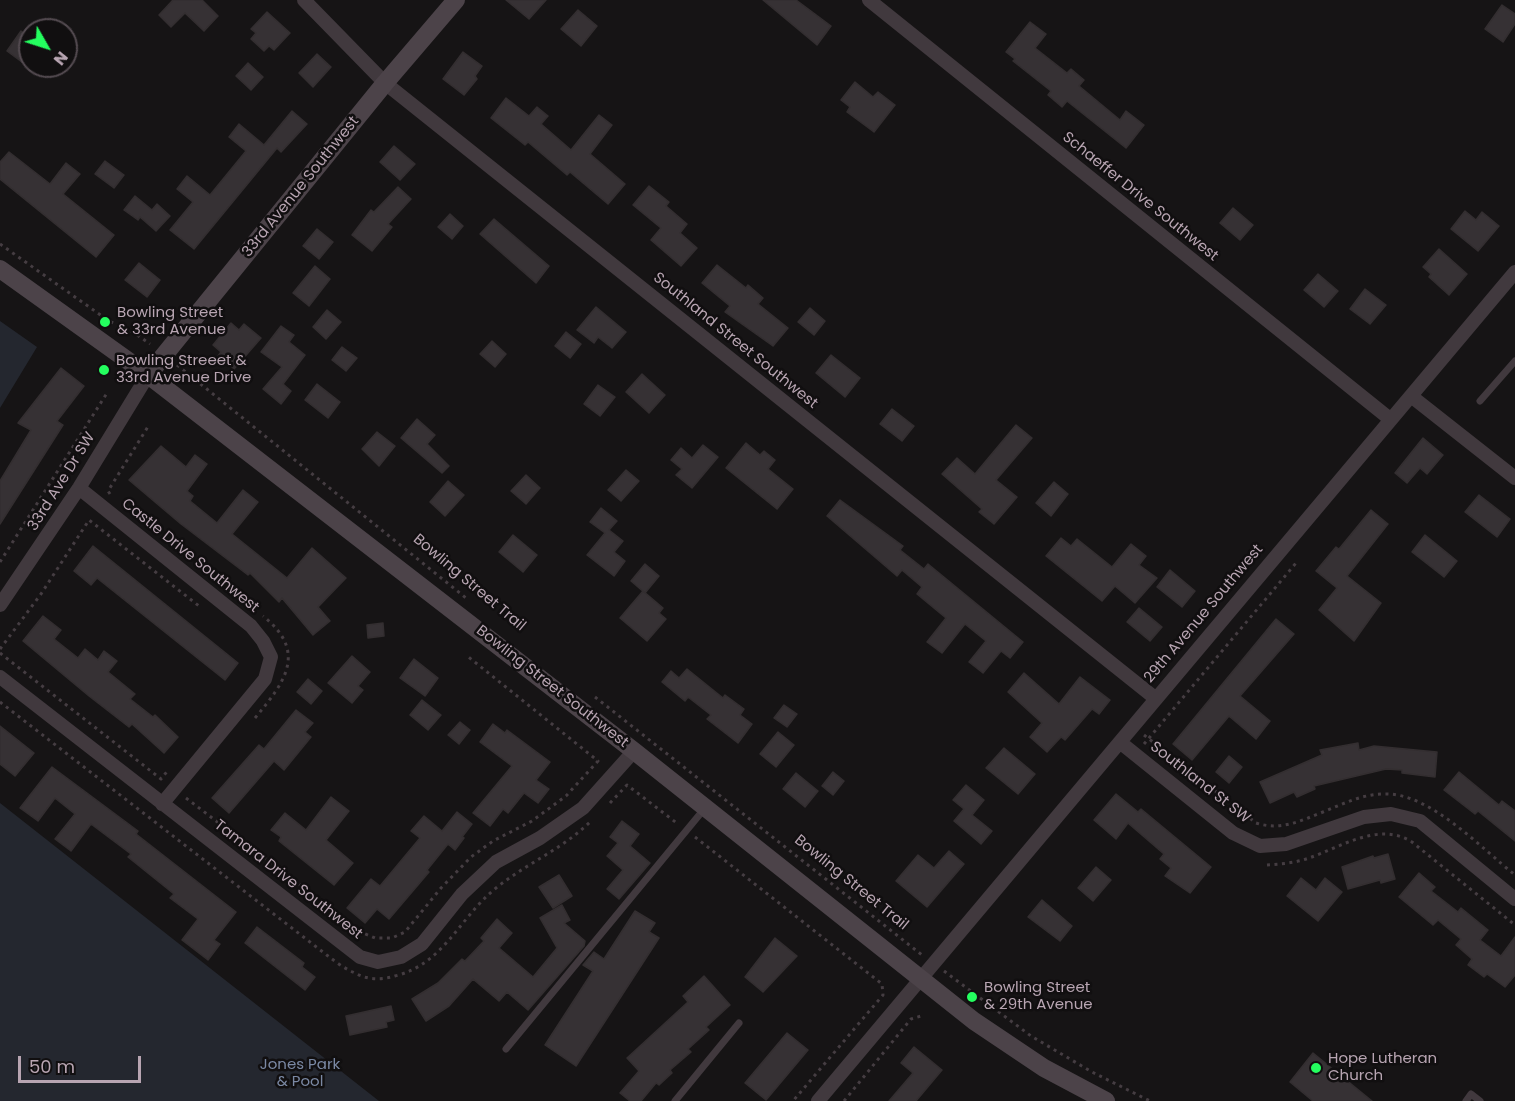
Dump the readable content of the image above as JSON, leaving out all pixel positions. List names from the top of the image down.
{
  "streets": {
    "main road": ["33rd Avenue Southwest", "Bowling Street Southwest"],
    "street": [
      "Schaeffer Drive Southwest",
      "Southland Street Southwest",
      "33rd Ave Dr SW",
      "Castle Drive Southwest",
      "29th Avenue Southwest",
      "Southland St SW",
      "Tamara Drive Southwest"
    ],
    "path": ["Bowling Street Trail"]
  },
  "crossings": [
    ["33rd Avenue Southwest", "Southland Street Southwest"],
    ["33rd Avenue Southwest", "33rd Ave Dr SW"],
    ["33rd Avenue Southwest", "Bowling Street Trail"],
    ["33rd Avenue Southwest", "Bowling Street Southwest"],
    ["Schaeffer Drive Southwest", "29th Avenue Southwest"],
    ["Southland Street Southwest", "29th Avenue Southwest"],
    ["33rd Ave Dr SW", "Castle Drive Southwest"],
    ["33rd Ave Dr SW", "Bowling Street Southwest"],
    ["Castle Drive Southwest", "Tamara Drive Southwest"],
    ["29th Avenue Southwest", "Bowling Street Southwest"],
    ["29th Avenue Southwest", "Southland St SW"],
    ["Bowling Street Southwest", "Tamara Drive Southwest"]
  ],
  "parks": ["Jones Park & Pool"],
  "places": [
    "Bowling Street & 33rd Avenue",
    "Bowling Streeet & 33rd Avenue Drive",
    "Bowling Street & 29th Avenue",
    "Hope Lutheran Church"
  ],
  "scale_bar": "50 m",
  "north": "bottom right"
}
